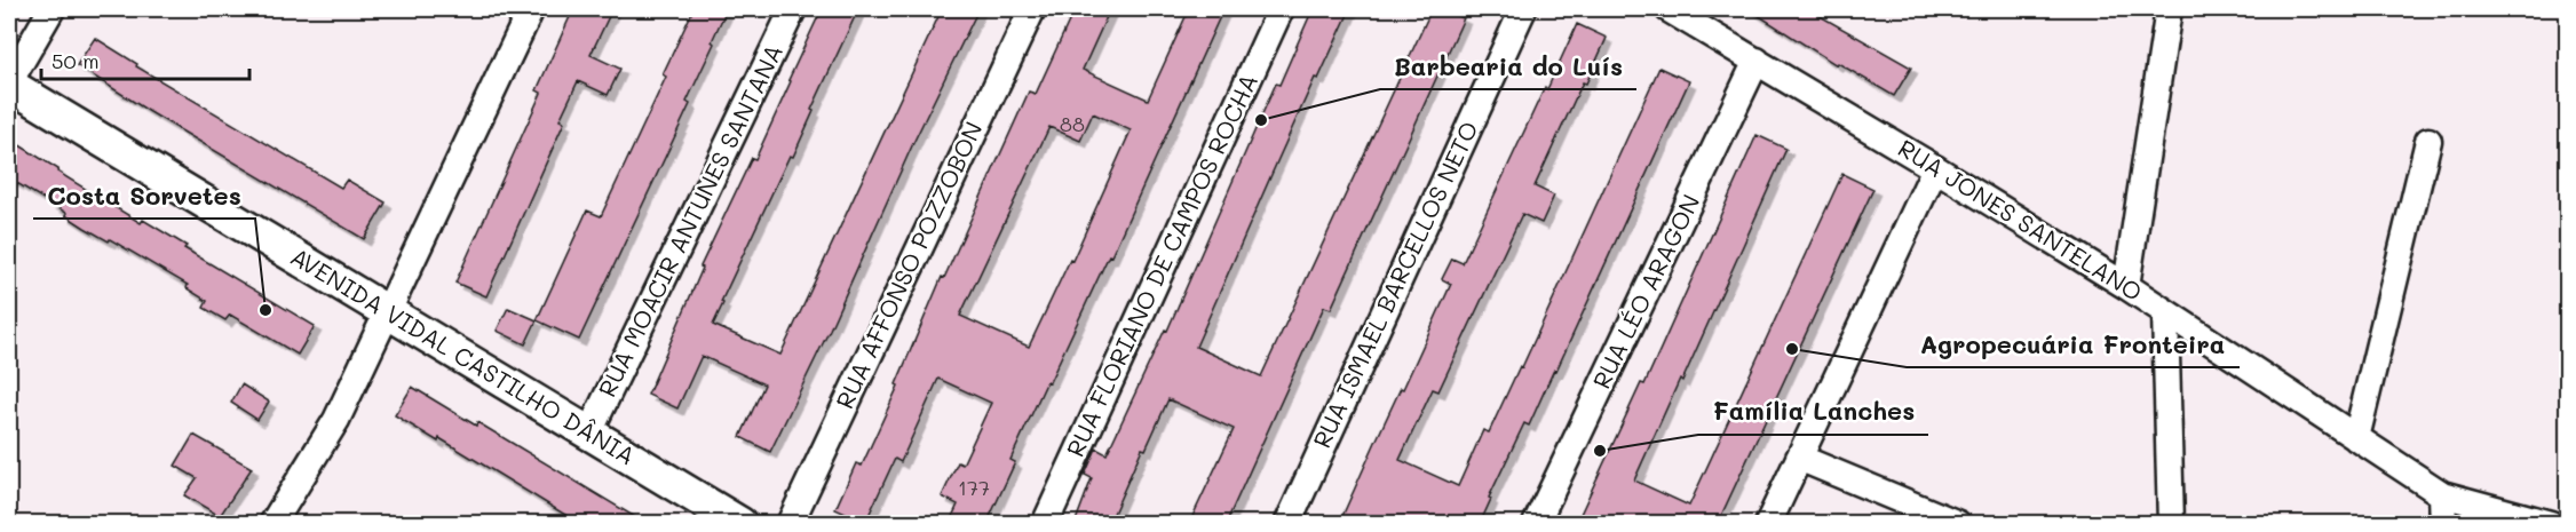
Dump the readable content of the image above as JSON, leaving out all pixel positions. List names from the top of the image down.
{
  "streets": {
    "street": [
      "RUA MOACIR ANTUNES SANTANA",
      "RUA JONES SANTELANO",
      "RUA AFFONSO POZZOBON",
      "RUA FLORIANO DE CAMPOS ROCHA",
      "RUA ISMAEL BARCELLOS NETO",
      "RUA LÉO ARAGON",
      "AVENIDA VIDAL CASTILHO DÂNIA"
    ]
  },
  "crossings": [
    ["RUA MOACIR ANTUNES SANTANA", "AVENIDA VIDAL CASTILHO DÂNIA"],
    ["RUA JONES SANTELANO", "RUA LÉO ARAGON"]
  ],
  "places": [
    "Barbearia do Luís",
    "Costa Sorvetes",
    "Agropecuária Fronteira",
    "Família Lanches"
  ],
  "house_numbers": ["88", "177"],
  "scale_bar": "50 m"
}
